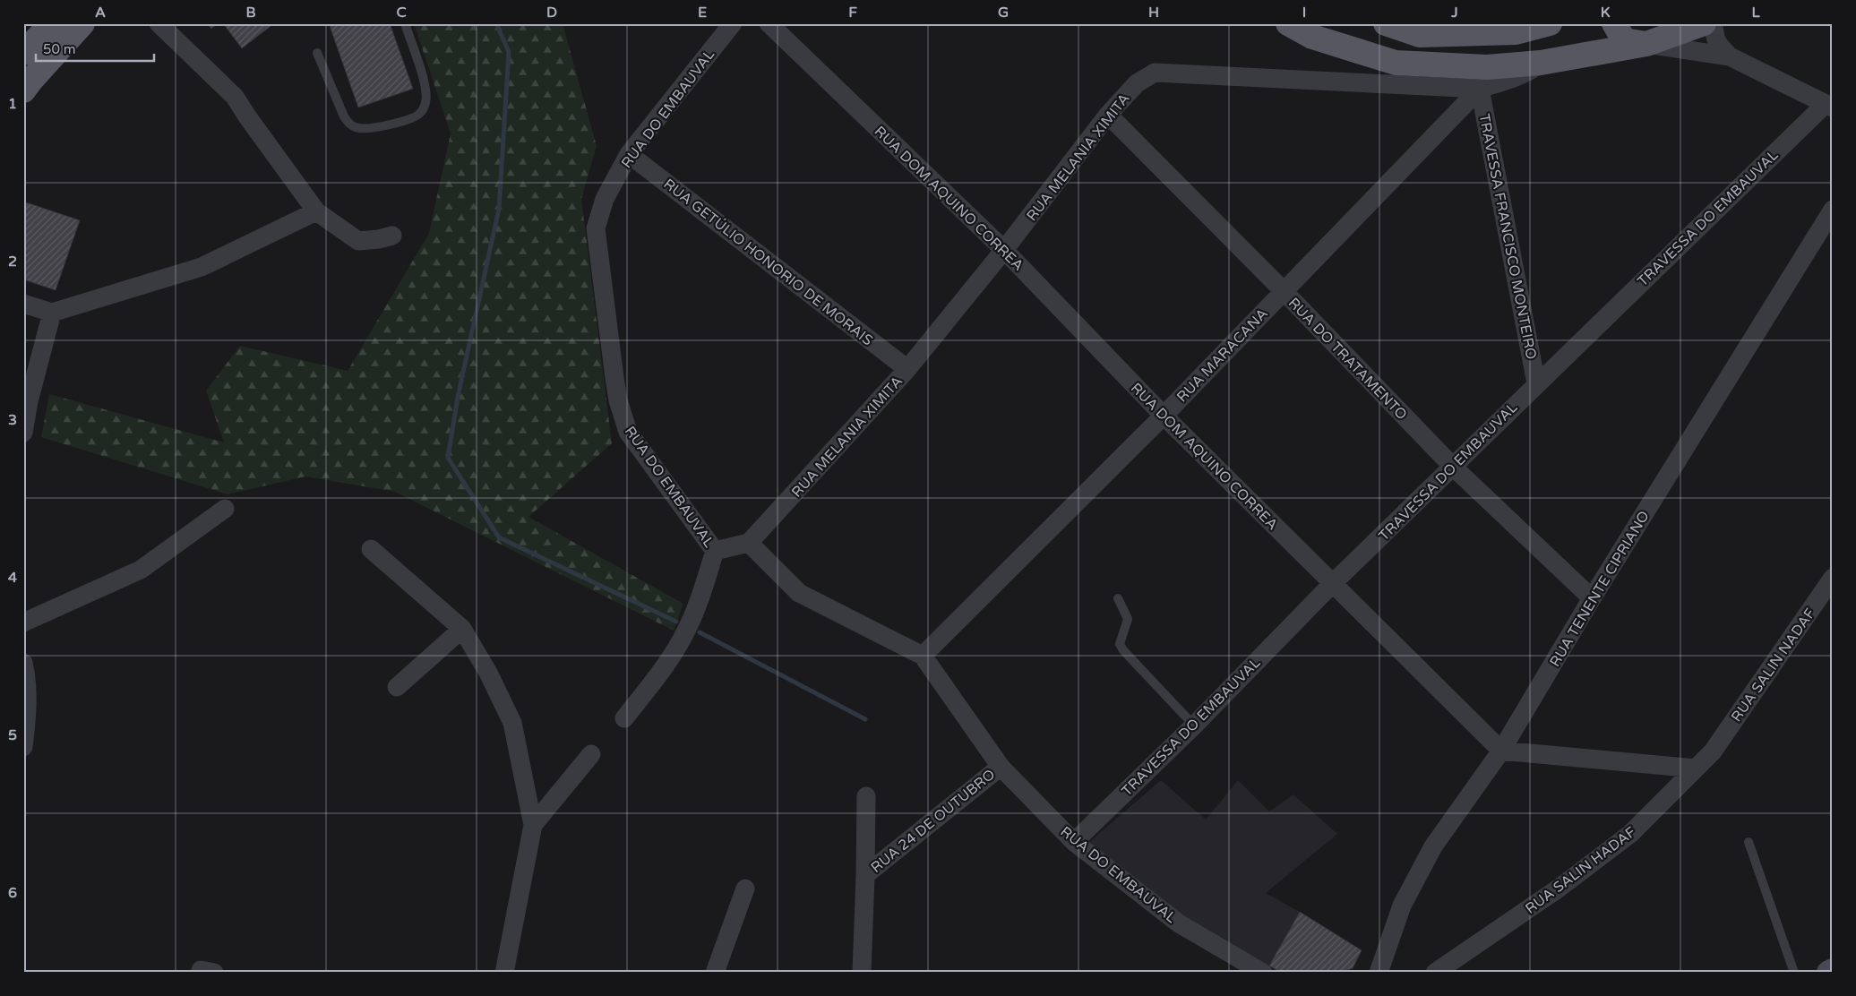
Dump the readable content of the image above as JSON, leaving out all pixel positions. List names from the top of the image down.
{
  "streets": {
    "street": [
      "RUA DO EMBAUVAL",
      "RUA MELANIA XIMITA",
      "RUA DOM AQUINO CORREA",
      "TRAVESSA DO EMBAUVAL",
      "TRAVESSA FRANCISCO MONTEIRO",
      "RUA GETÚLIO HONORIO DE MORAIS",
      "RUA MARACANA",
      "RUA DO TRATAMENTO",
      "RUA TENENTE CIPRIANO",
      "RUA SALIN NADAF",
      "RUA 24 DE OUTUBRO",
      "RUA SALIN HADAF"
    ]
  },
  "crossings": [
    ["RUA DO EMBAUVAL", "RUA MELANIA XIMITA"],
    ["RUA DO EMBAUVAL", "TRAVESSA DO EMBAUVAL"],
    ["RUA DO EMBAUVAL", "RUA GETÚLIO HONORIO DE MORAIS"],
    ["RUA DO EMBAUVAL", "RUA MARACANA"],
    ["RUA DO EMBAUVAL", "RUA 24 DE OUTUBRO"],
    ["RUA MELANIA XIMITA", "RUA DOM AQUINO CORREA"],
    ["RUA MELANIA XIMITA", "TRAVESSA FRANCISCO MONTEIRO"],
    ["RUA MELANIA XIMITA", "RUA GETÚLIO HONORIO DE MORAIS"],
    ["RUA MELANIA XIMITA", "RUA MARACANA"],
    ["RUA MELANIA XIMITA", "RUA DO TRATAMENTO"],
    ["RUA DOM AQUINO CORREA", "TRAVESSA DO EMBAUVAL"],
    ["RUA DOM AQUINO CORREA", "RUA MARACANA"],
    ["RUA DOM AQUINO CORREA", "RUA TENENTE CIPRIANO"],
    ["TRAVESSA DO EMBAUVAL", "TRAVESSA FRANCISCO MONTEIRO"],
    ["TRAVESSA DO EMBAUVAL", "RUA DO TRATAMENTO"],
    ["TRAVESSA FRANCISCO MONTEIRO", "RUA MARACANA"],
    ["RUA MARACANA", "RUA DO TRATAMENTO"],
    ["RUA DO TRATAMENTO", "RUA TENENTE CIPRIANO"],
    ["RUA SALIN NADAF", "RUA SALIN HADAF"]
  ],
  "scale_bar": "50 m",
  "grid": {
    "columns": [
      "A",
      "B",
      "C",
      "D",
      "E",
      "F",
      "G",
      "H",
      "I",
      "J",
      "K",
      "L"
    ],
    "rows": [
      "1",
      "2",
      "3",
      "4",
      "5",
      "6"
    ]
  }
}
